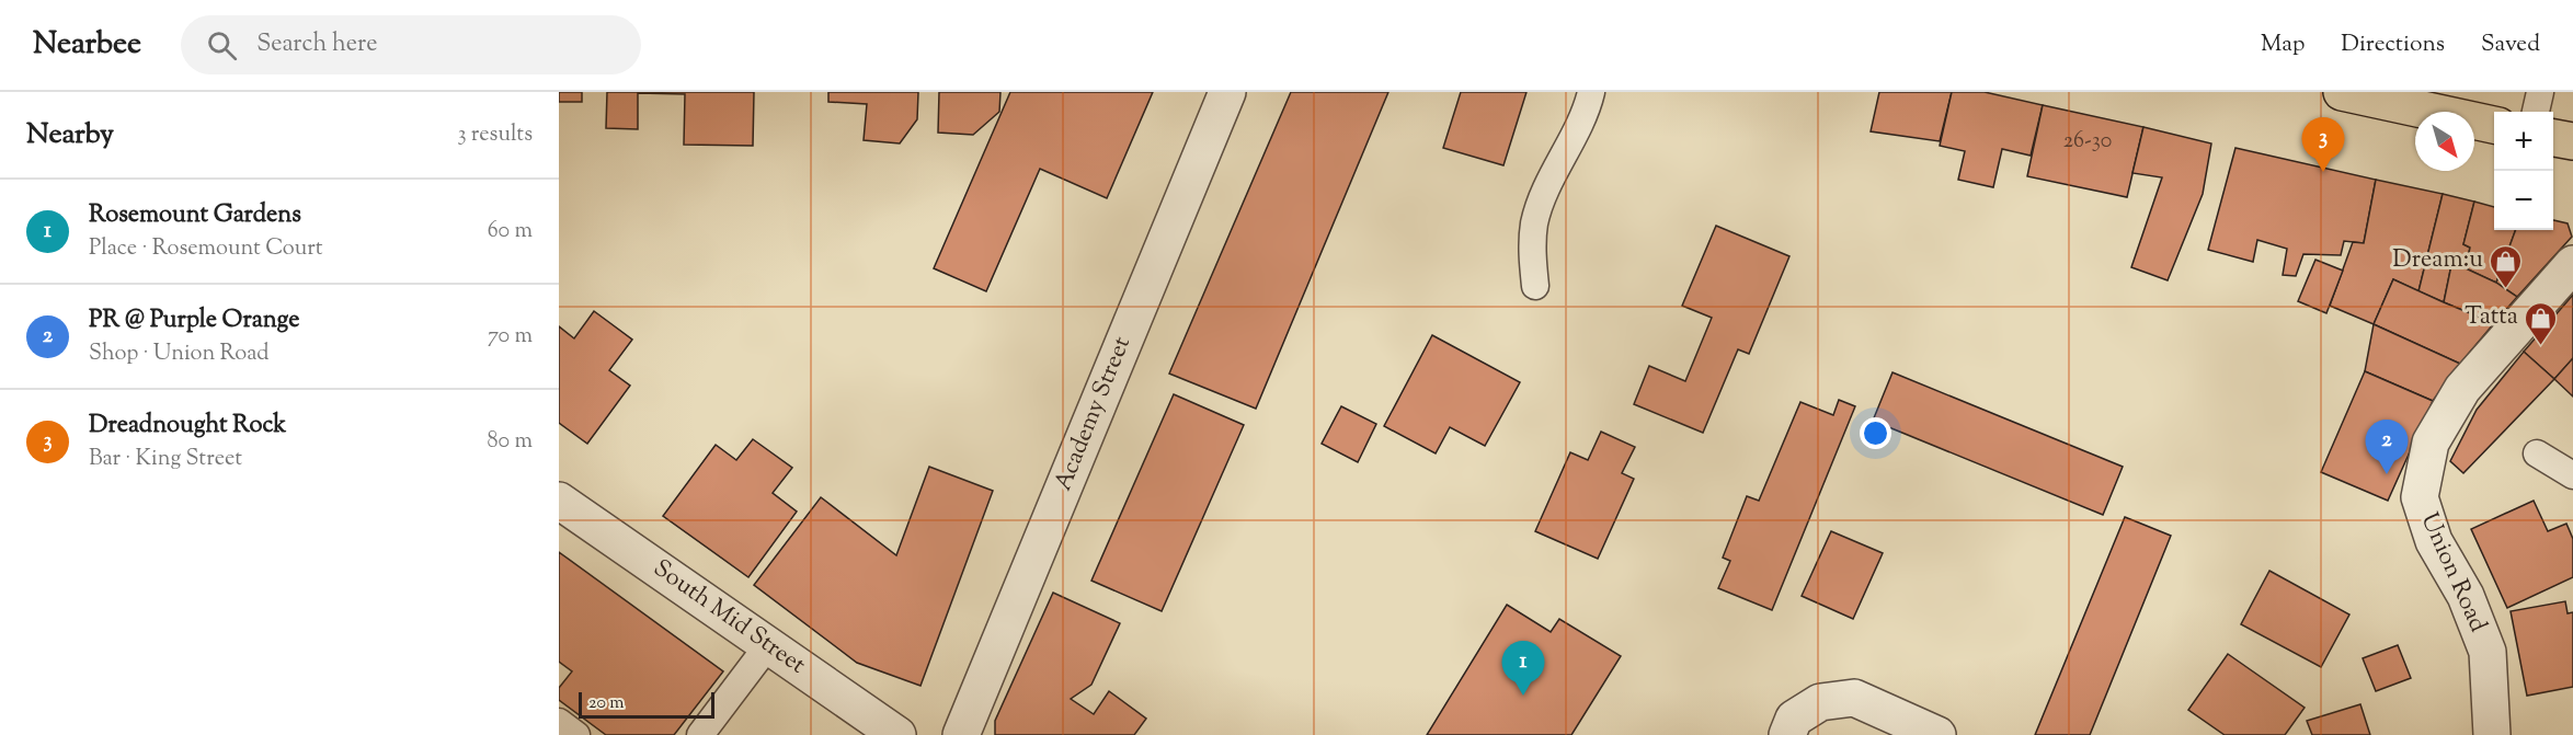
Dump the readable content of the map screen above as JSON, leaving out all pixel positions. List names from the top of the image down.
{
  "streets": {
    "street": ["Academy Street", "Union Road", "South Mid Street"]
  },
  "places": {
    "shop": ["Dream:u", "Tatta"]
  },
  "house_numbers": ["26-30"],
  "scale_bar": "20 m",
  "north": "bottom right",
  "page": {
    "header": "Nearbee",
    "search": "Search here",
    "nav": ["Map", "Directions", "Saved"],
    "heading": ["Nearby", "3 results"],
    "map_buttons": ["+", "−"],
    "pins": ["3", "2", "1"],
    "list": [
      {
        "mark": "1",
        "name": "Rosemount Gardens",
        "note": "Place · Rosemount Court",
        "value": "60 m"
      },
      {
        "mark": "2",
        "name": "PR @ Purple Orange",
        "note": "Shop · Union Road",
        "value": "70 m"
      },
      {
        "mark": "3",
        "name": "Dreadnought Rock",
        "note": "Bar · King Street",
        "value": "80 m"
      }
    ],
    "scale": "20 m"
  }
}
